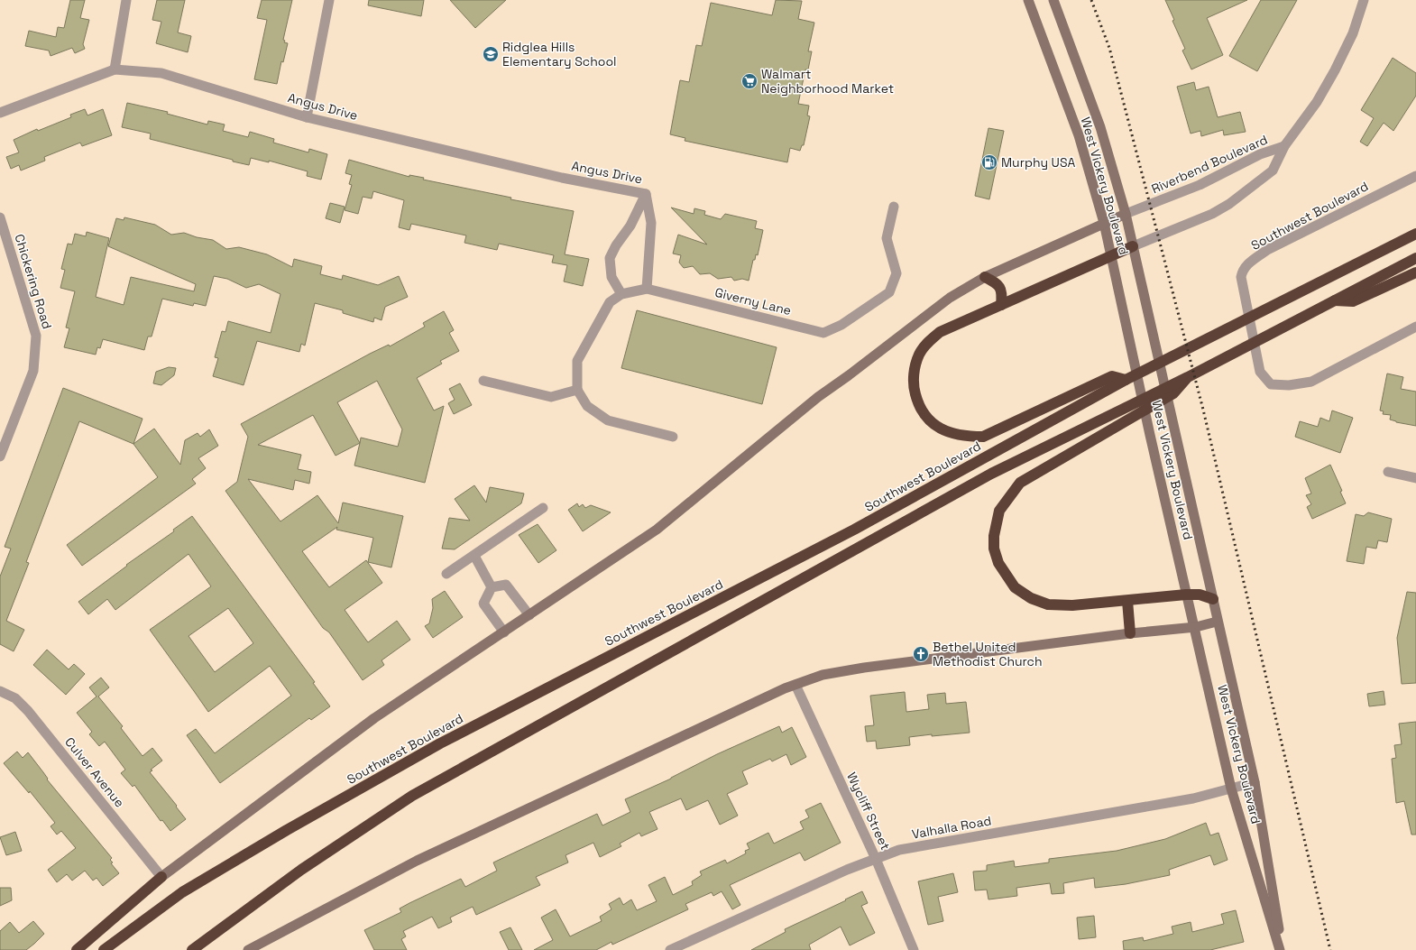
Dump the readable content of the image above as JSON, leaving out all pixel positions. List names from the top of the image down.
{
  "streets": {
    "highway": ["Southwest Boulevard"],
    "main road": ["West Vickery Boulevard"],
    "street": [
      "Angus Drive",
      "Riverbend Boulevard",
      "Chickering Road",
      "Giverny Lane",
      "Culver Avenue",
      "Wycliff Street",
      "Valhalla Road"
    ]
  },
  "crossings": [
    ["Angus Drive", "Giverny Lane"],
    ["Riverbend Boulevard", "West Vickery Boulevard"],
    ["West Vickery Boulevard", "Valhalla Road"],
    ["Wycliff Street", "Valhalla Road"]
  ],
  "places": {
    "school or university": ["Ridglea Hills Elementary School"],
    "supermarket": ["Walmart Neighborhood Market"],
    "fuel station": ["Murphy USA"],
    "church": ["Bethel United Methodist Church"]
  }
}
